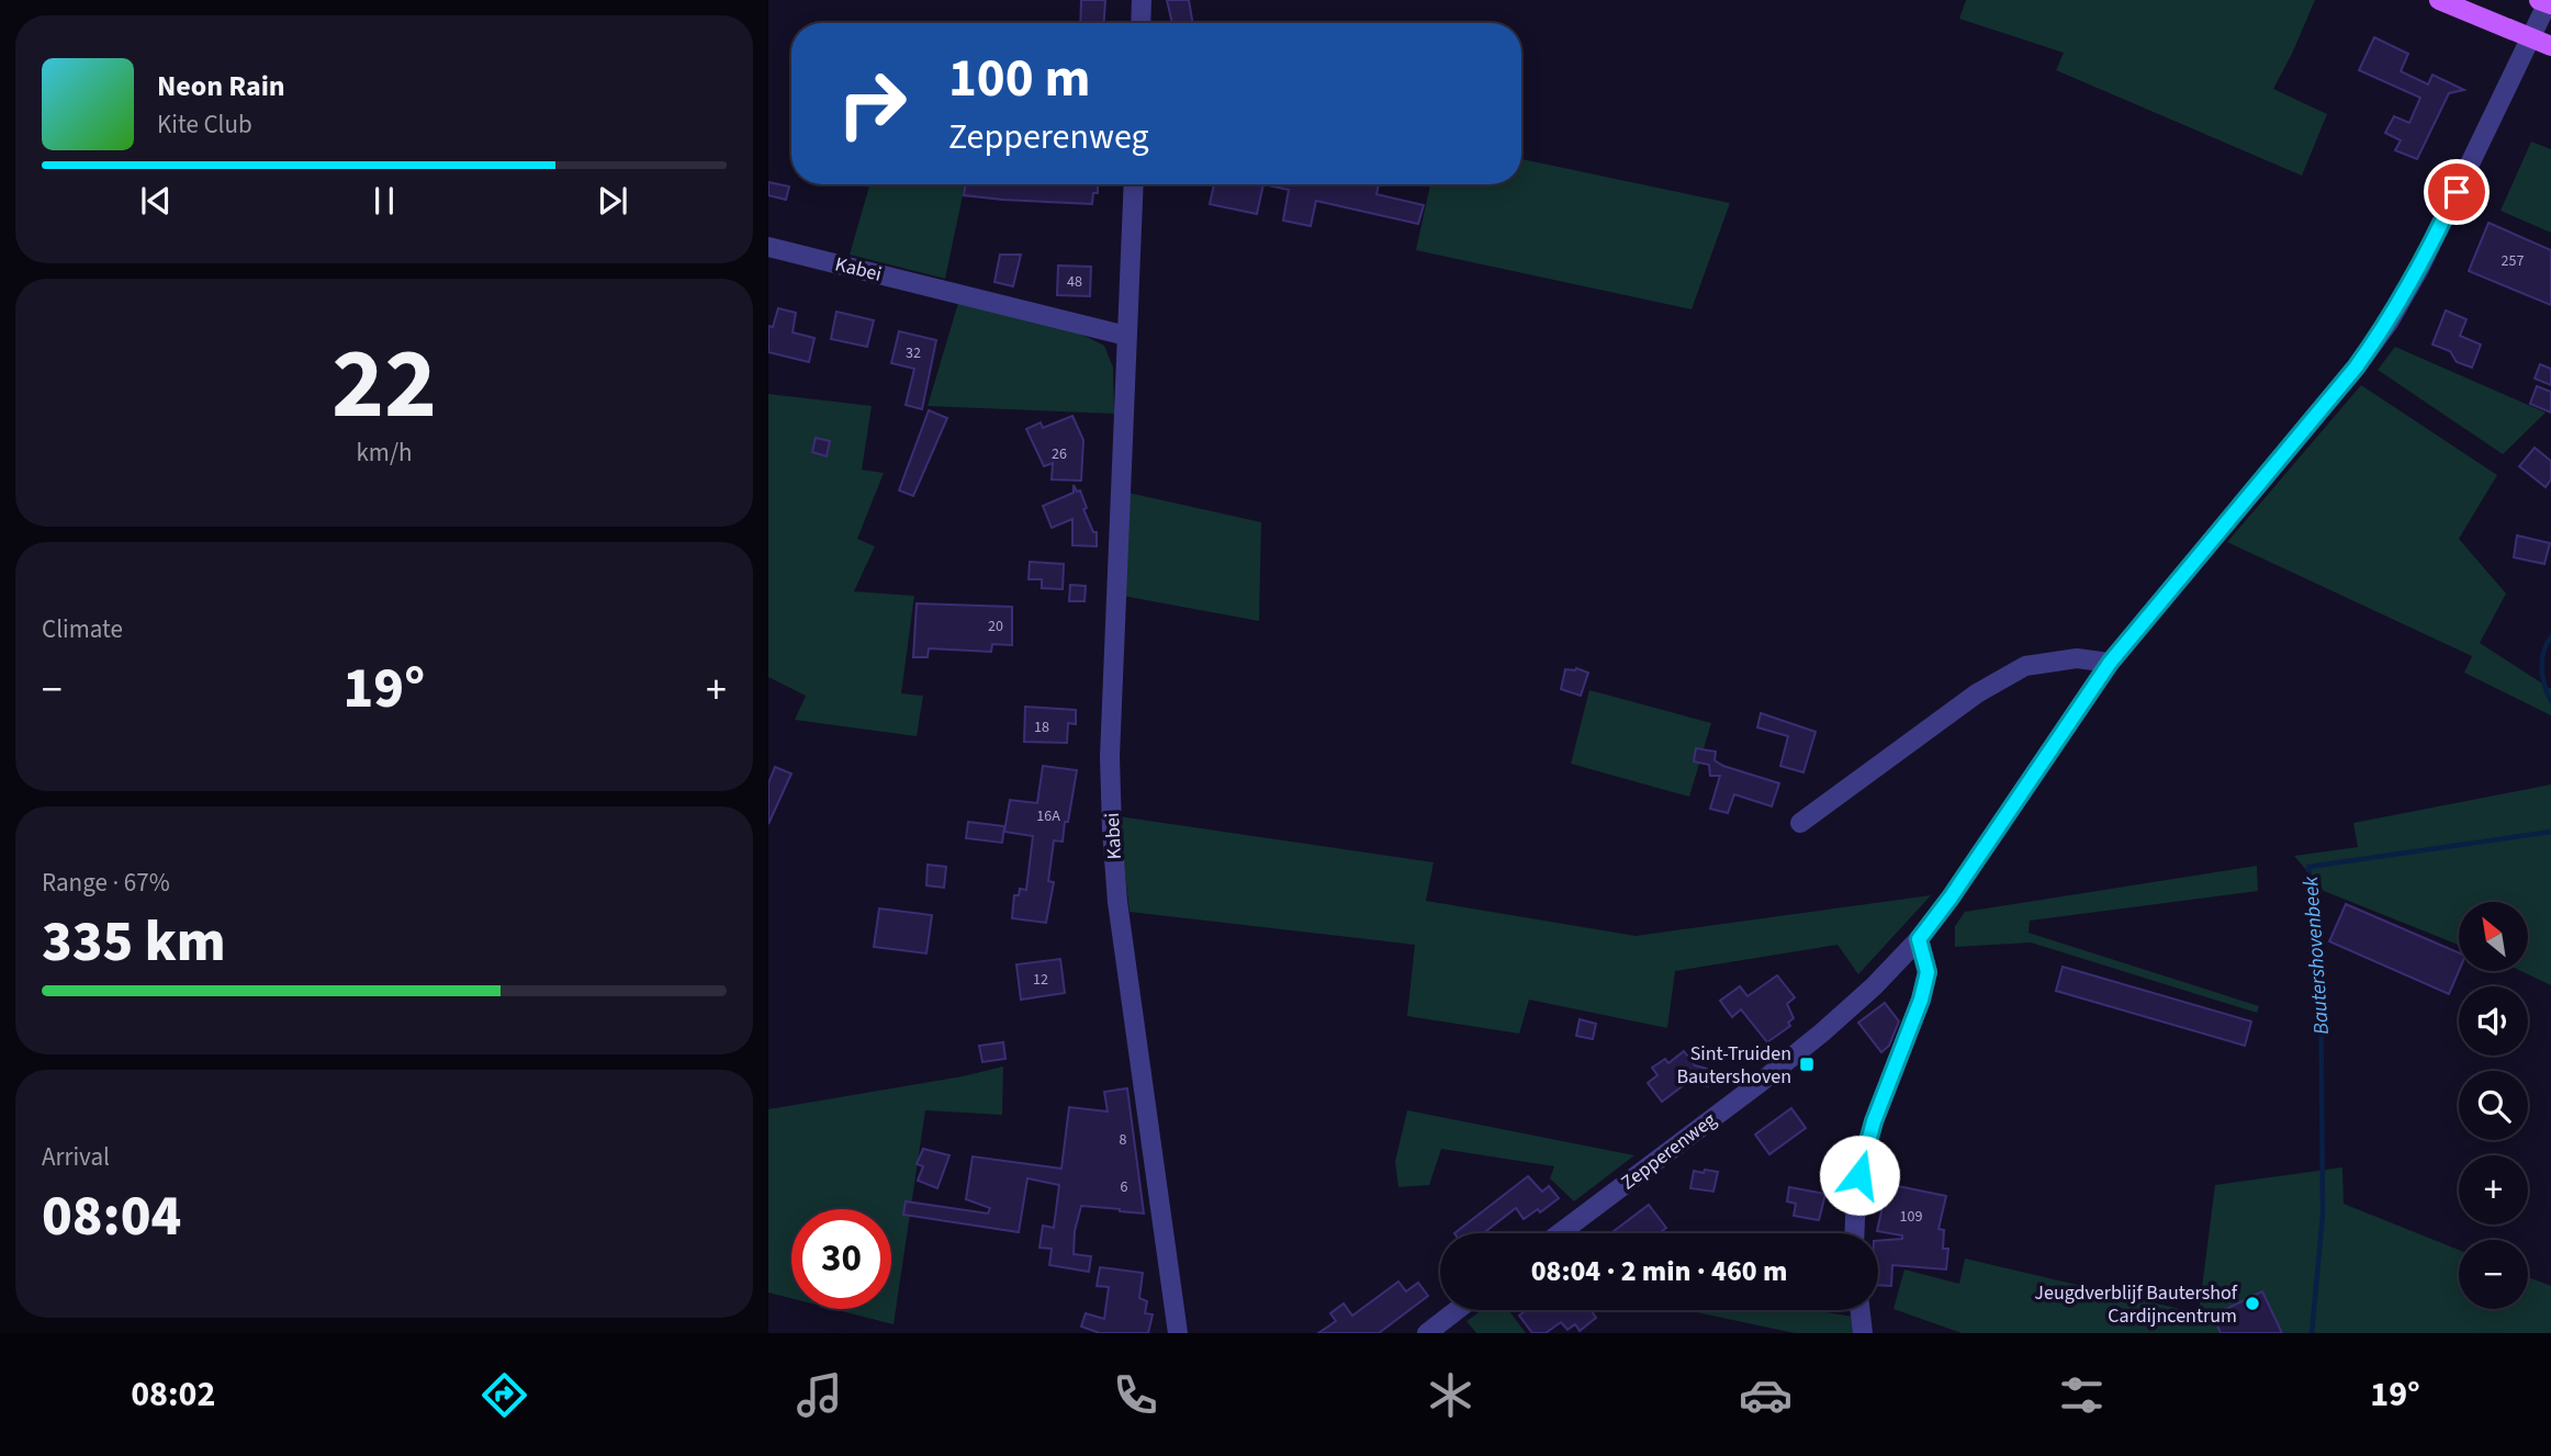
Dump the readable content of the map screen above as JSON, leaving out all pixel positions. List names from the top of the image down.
{
  "streets": {
    "street": ["Kabei", "Zepperenweg"]
  },
  "water": ["Bautershovenbeek"],
  "places": {
    "transit": ["Sint-Truiden Bautershoven"],
    "other": ["Jeugdverblijf Bautershof Cardijncentrum"]
  },
  "house_numbers": [
    "257",
    "48",
    "32",
    "26",
    "20",
    "18",
    "16A",
    "12",
    "8",
    "6",
    "109"
  ],
  "north": "top left",
  "page": {
    "turn": ["100 m", "Zepperenweg"],
    "song": ["Neon Rain", "Kite Club"],
    "tile": [
      ["22", "km/h"],
      "Climate",
      ["Range · 67%", "335 km"],
      ["Arrival", "08:04"]
    ],
    "heat": ["−", "19°", "+"],
    "map_buttons": ["+", "−"],
    "limit": "30",
    "trip": "08:04 · 2 min · 460 m",
    "tabs": ["08:02", "19°"]
  }
}
